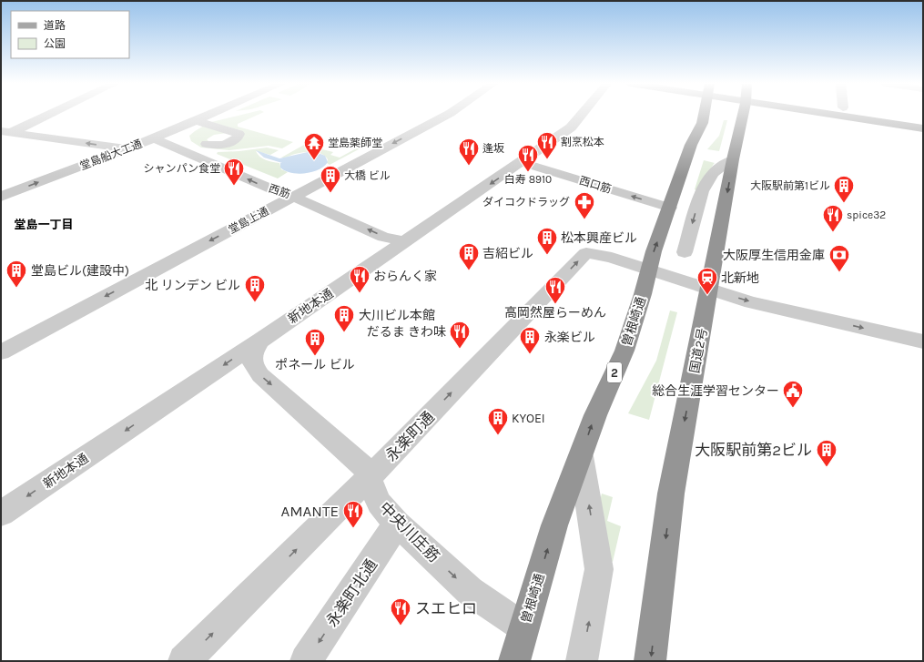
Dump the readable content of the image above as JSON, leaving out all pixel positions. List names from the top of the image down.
{
  "streets": {
    "highway": ["曽根崎通", "国道2号", "2"],
    "street": [
      "堂島船大工通",
      "西口筋",
      "西筋",
      "堂島上通",
      "新地本通",
      "永楽町通",
      "中央川庄筋",
      "永楽町北通"
    ]
  },
  "crossings": [
    ["堂島船大工通", "西筋"],
    ["西口筋", "新地本通"],
    ["西口筋", "曽根崎通"],
    ["西筋", "堂島上通"],
    ["西筋", "新地本通"],
    ["新地本通", "中央川庄筋"],
    ["曽根崎通", "永楽町通"],
    ["曽根崎通", "中央川庄筋"],
    ["永楽町通", "中央川庄筋"],
    ["中央川庄筋", "永楽町北通"]
  ],
  "one_way": [
    "西口筋",
    "西筋",
    "堂島上通",
    "新地本通",
    "曽根崎通",
    "国道2号",
    "永楽町通",
    "中央川庄筋",
    "永楽町北通"
  ],
  "districts": ["堂島一丁目"],
  "places": {
    "restaurant": [
      "割烹松本",
      "逢坂",
      "白寿 8910",
      "シャンパン食堂",
      "spice32",
      "おらんく家",
      "高岡然屋らーめん",
      "だるま きわ味",
      "AMANTE",
      "スエヒロ"
    ],
    "temple": ["堂島薬師堂"],
    "building": [
      "大橋 ビル",
      "大阪駅前第1ビル",
      "松本興産ビル",
      "吉紹ビル",
      "堂島ビル(建設中)",
      "北 リンデン ビル",
      "大川ビル本館",
      "永楽ビル",
      "ポネール ビル",
      "KYOEI",
      "大阪駅前第2ビル"
    ],
    "pharmacy": ["ダイコクドラッグ"],
    "bank": ["大阪厚生信用金庫"],
    "station": ["北新地"],
    "public building": ["総合生涯学習センター"]
  },
  "legend": ["道路", "公園"]
}
